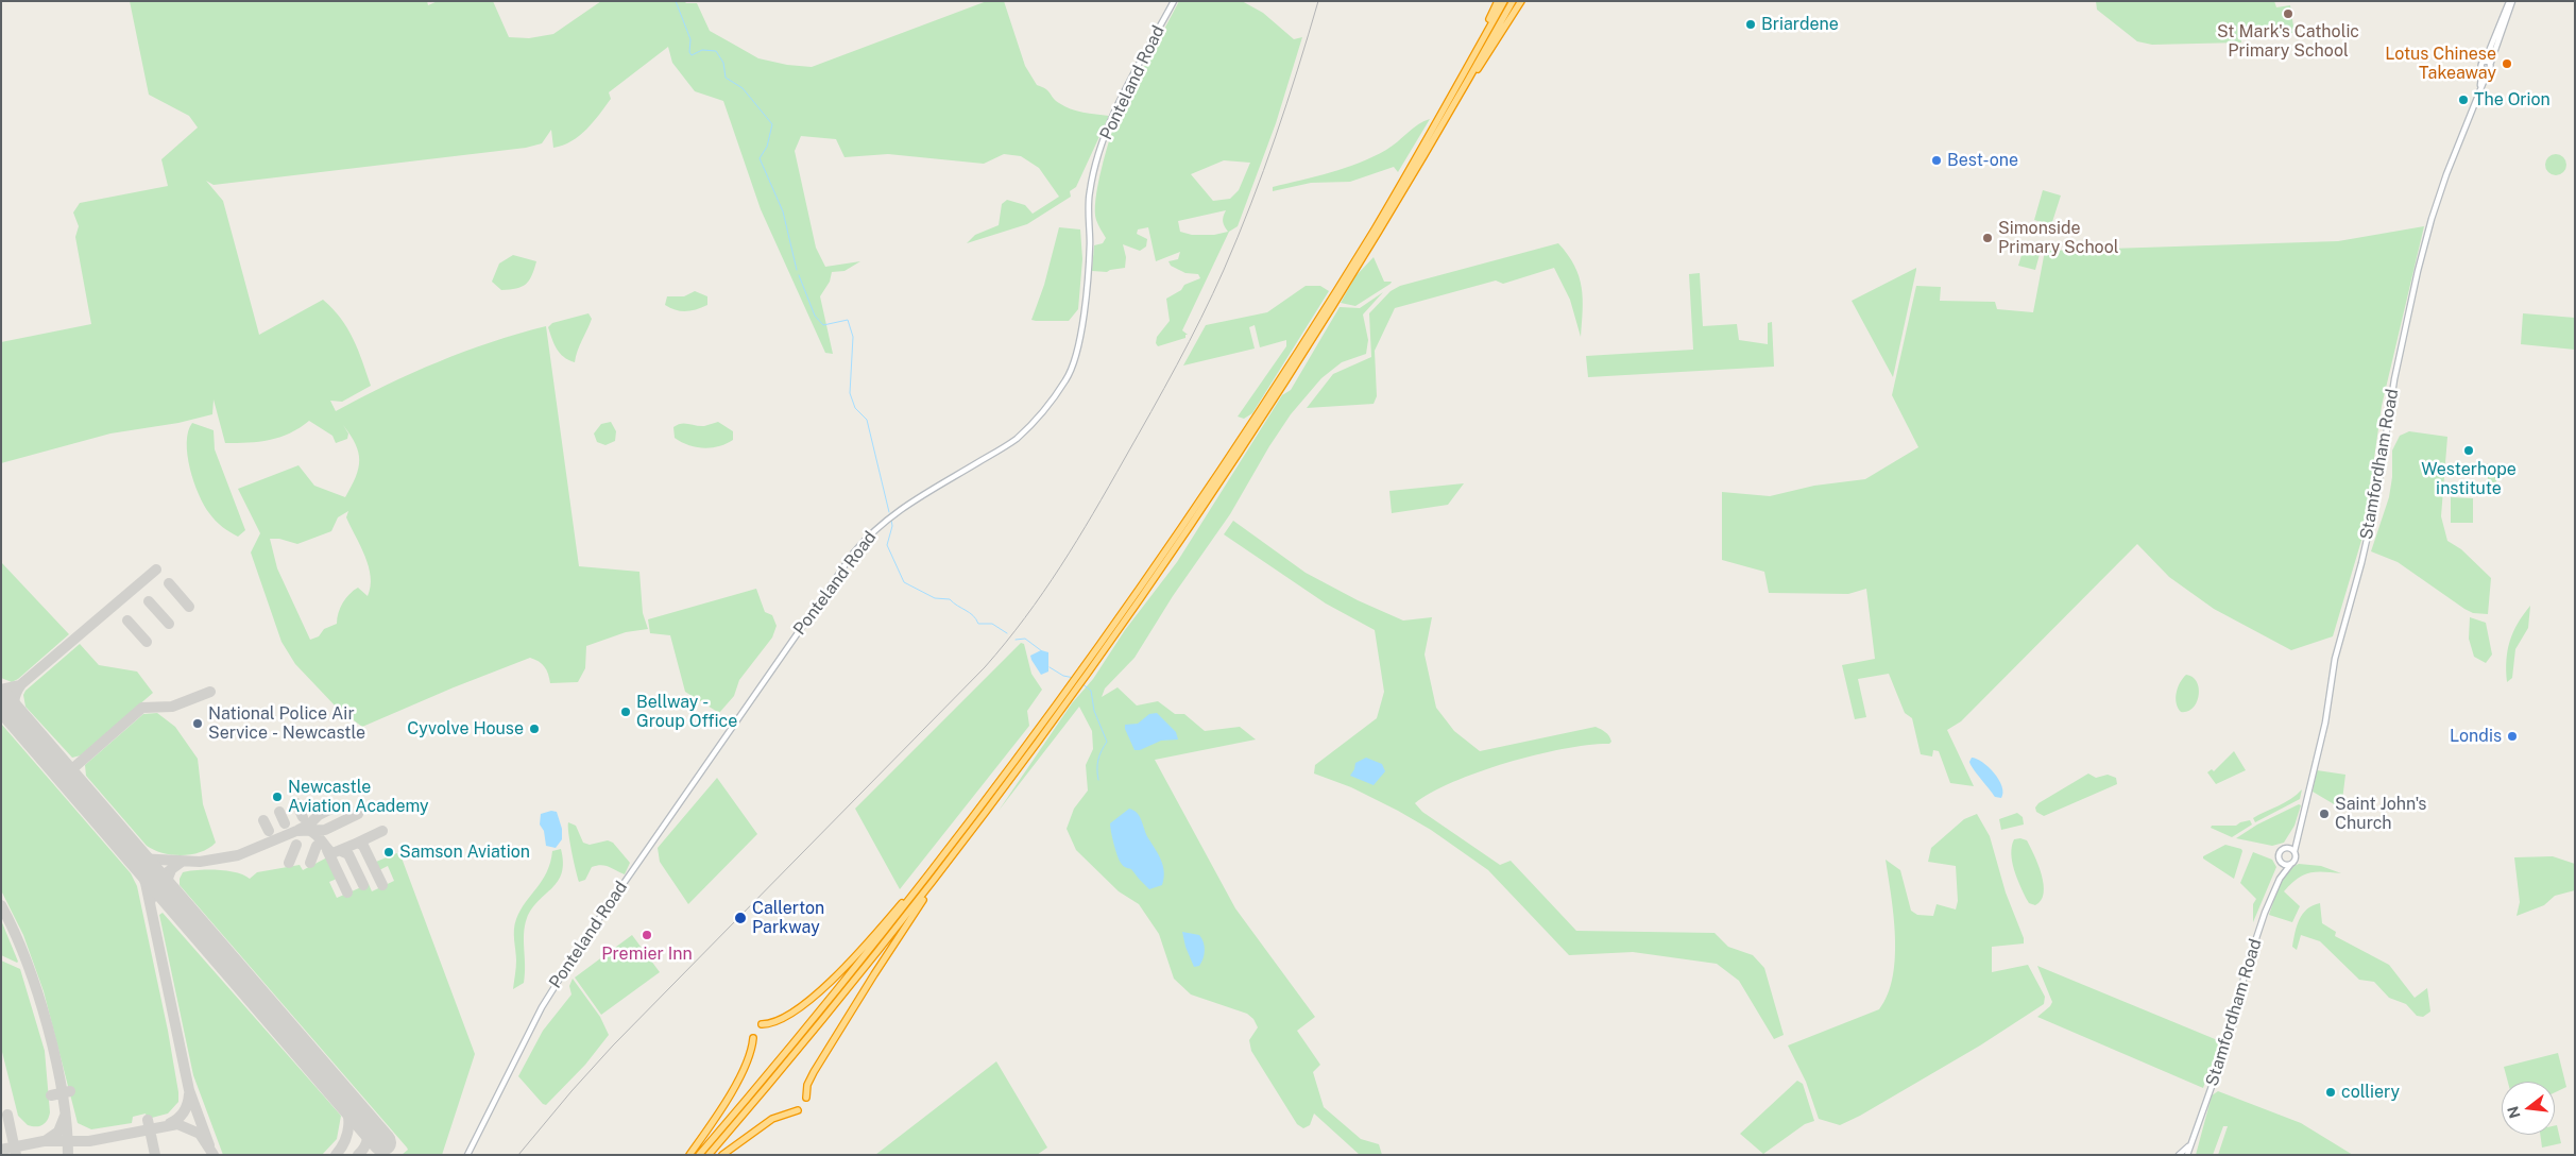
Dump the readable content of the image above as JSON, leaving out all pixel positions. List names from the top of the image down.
{
  "streets": {
    "main road": ["Ponteland Road", "Stamfordham Road"]
  },
  "places": [
    "St Mark's Catholic Primary School",
    "Briardene",
    "Lotus Chinese Takeaway",
    "The Orion",
    "Best-one",
    "Simonside Primary School",
    "Westerhope institute",
    "Bellway - Group Office",
    "National Police Air Service - Newcastle",
    "Cyvolve House",
    "Londis",
    "Newcastle Aviation Academy",
    "Saint John's Church",
    "Samson Aviation",
    "Callerton Parkway",
    "Premier Inn",
    "colliery"
  ],
  "north": "left"
}
